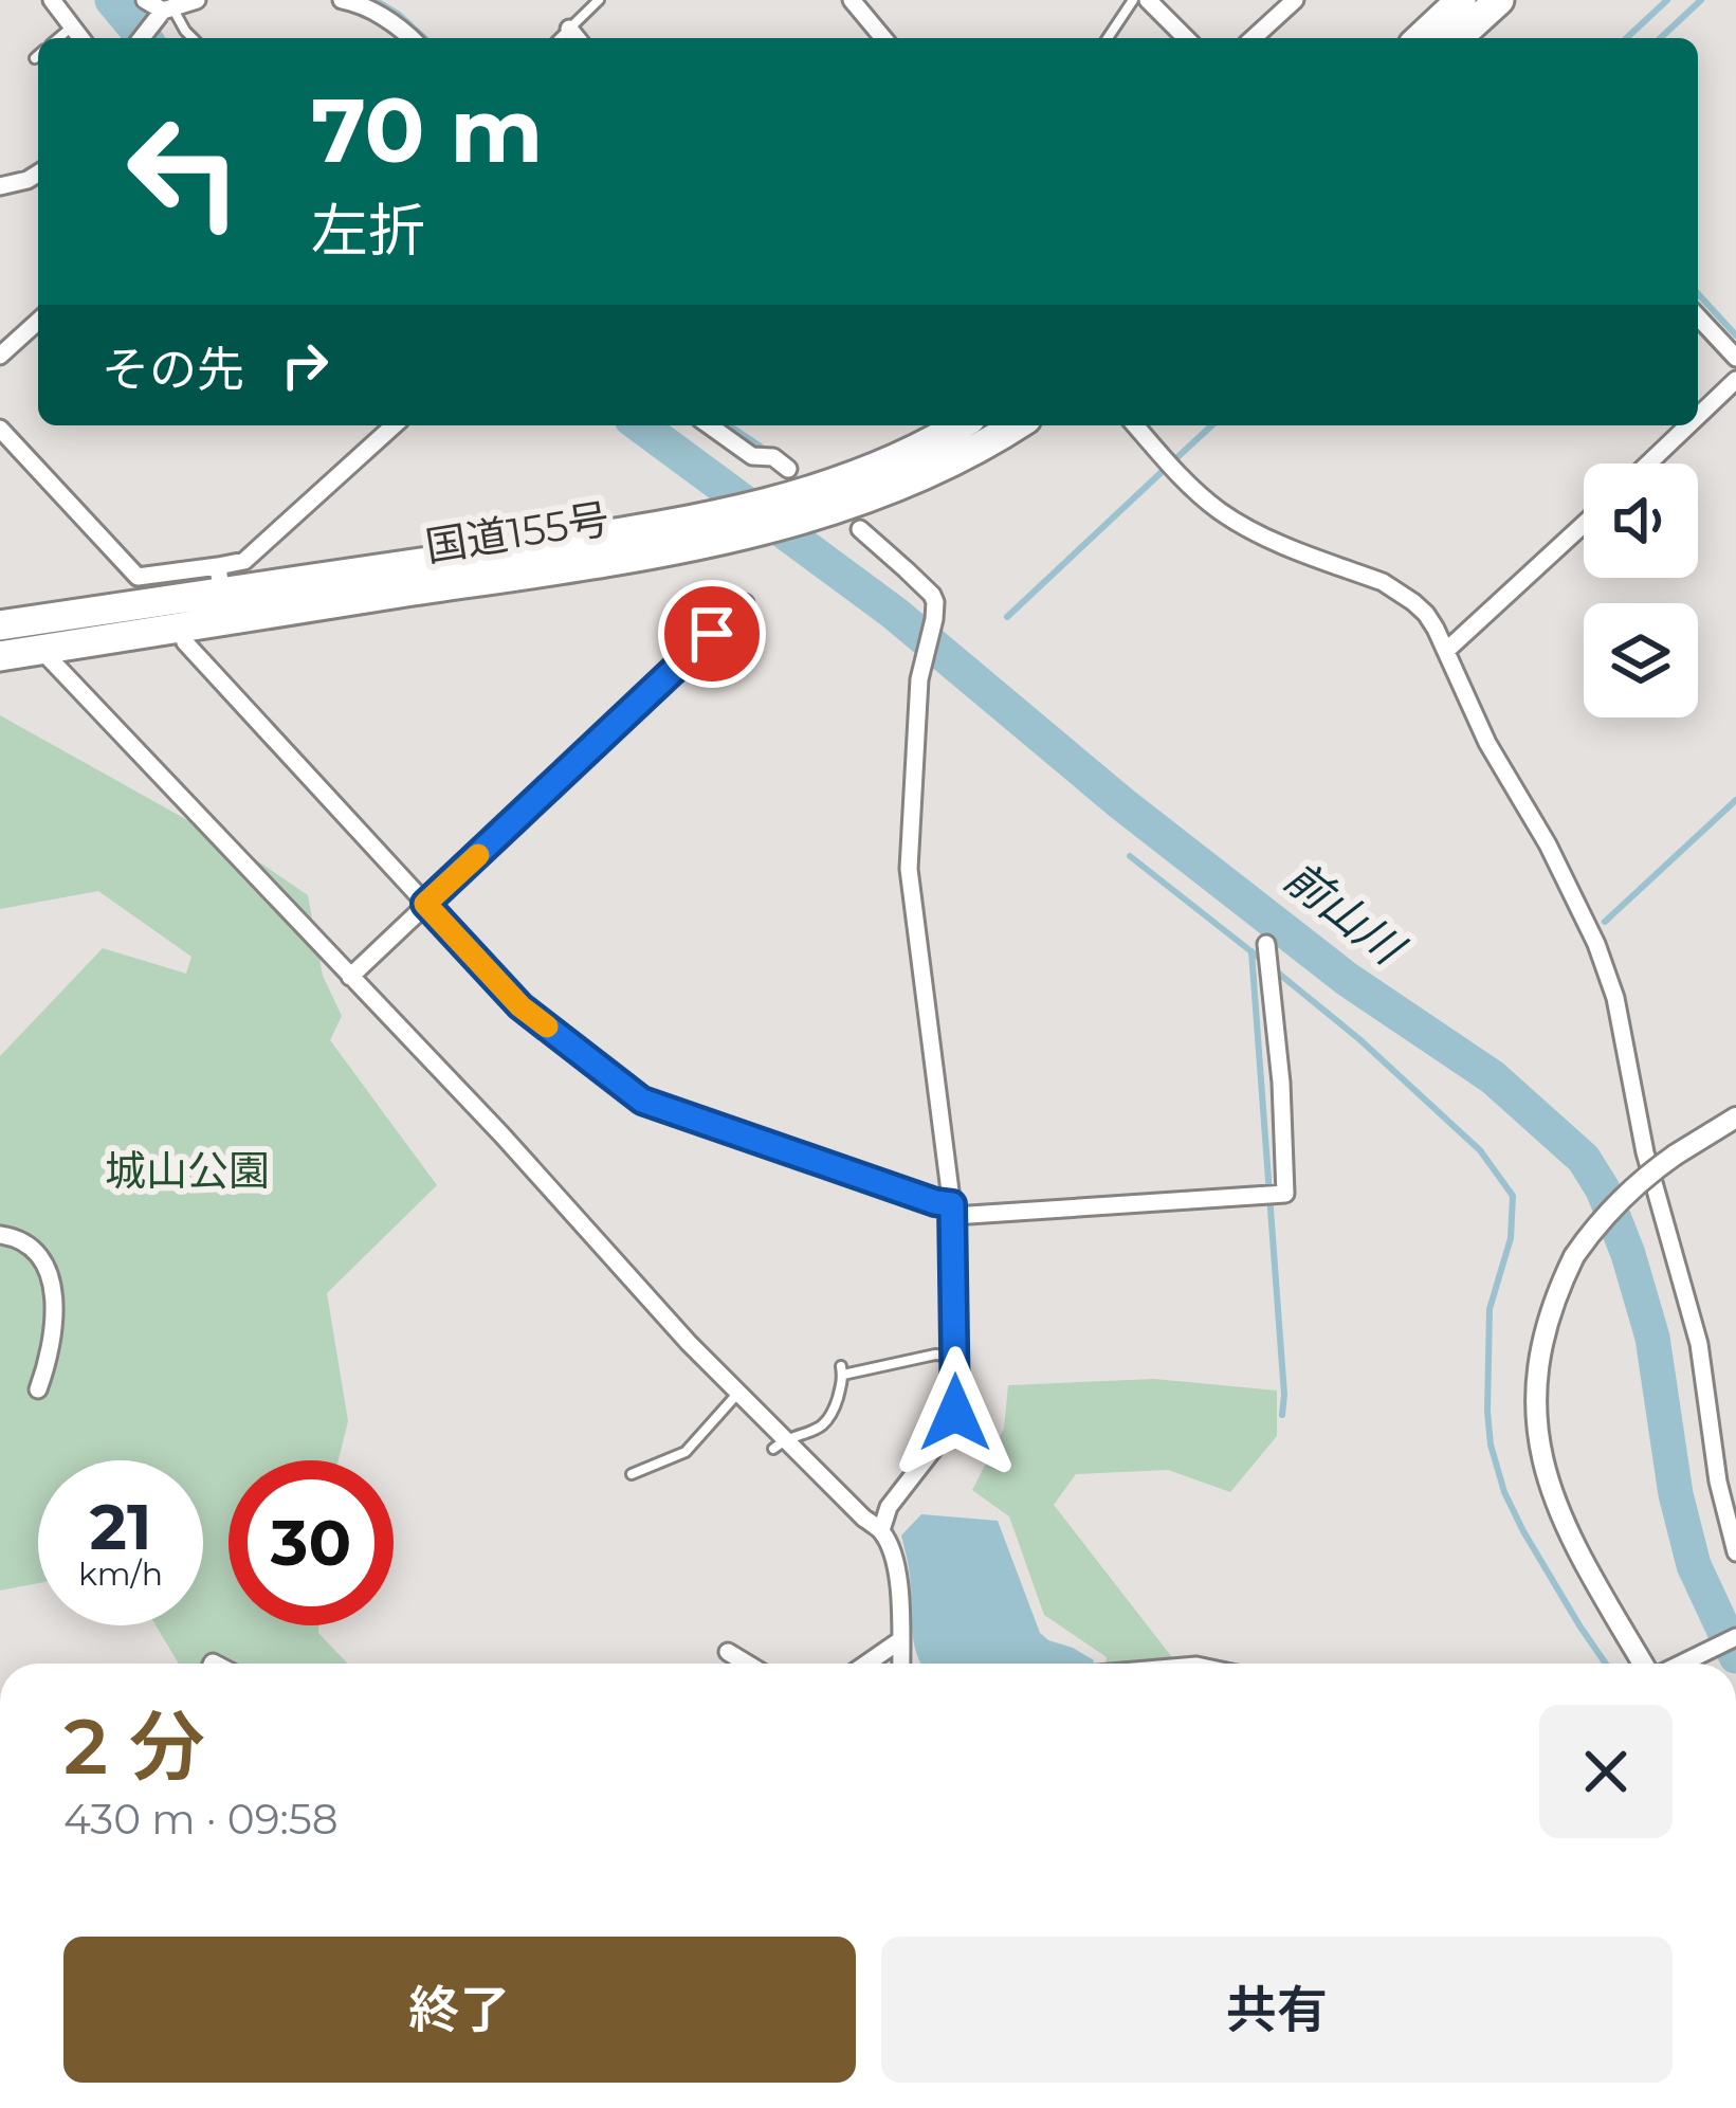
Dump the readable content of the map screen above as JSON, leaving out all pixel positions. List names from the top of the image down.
{
  "streets": {
    "highway": ["国道155号"]
  },
  "water": ["前山川"],
  "parks": ["城山公園"],
  "page": {
    "turn": ["70 m", "左折"],
    "then": "その先",
    "speed": "21 km/h",
    "limit": "30",
    "heading": ["2 分", "430 m · 09:58"],
    "buttons": ["終了", "共有"]
  }
}
